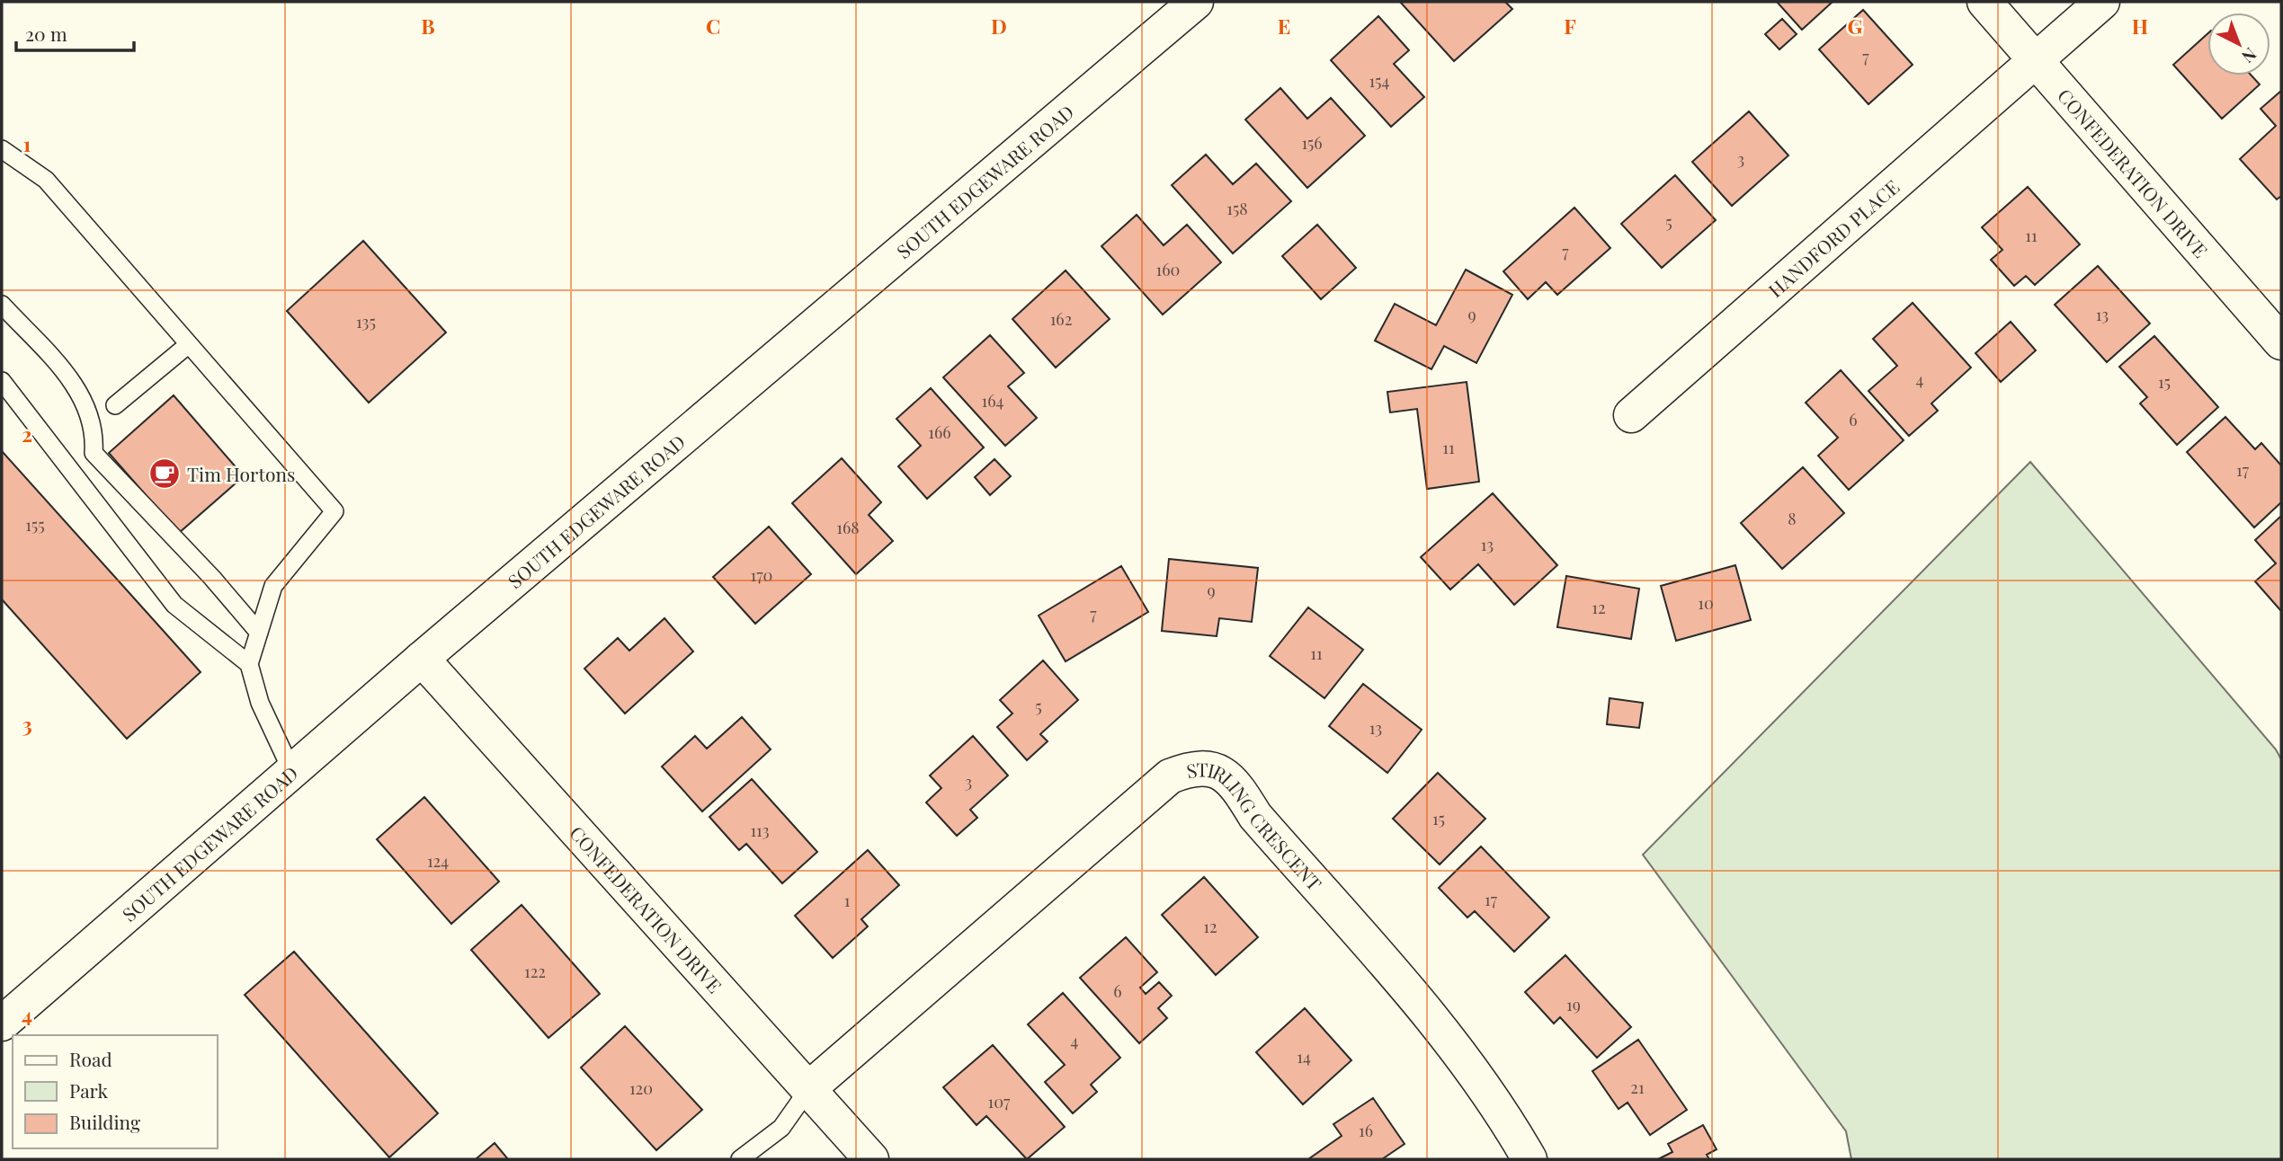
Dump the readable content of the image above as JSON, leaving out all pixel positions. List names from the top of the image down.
{
  "streets": {
    "street": [
      "CONFEDERATION DRIVE",
      "SOUTH EDGEWARE ROAD",
      "HANDFORD PLACE",
      "STIRLING CRESCENT"
    ]
  },
  "crossings": [
    ["CONFEDERATION DRIVE", "SOUTH EDGEWARE ROAD"],
    ["CONFEDERATION DRIVE", "HANDFORD PLACE"],
    ["CONFEDERATION DRIVE", "STIRLING CRESCENT"]
  ],
  "places": {
    "cafe": ["Tim Hortons"]
  },
  "house_numbers": [
    "7",
    "154",
    "156",
    "3",
    "158",
    "5",
    "11",
    "7",
    "160",
    "9",
    "13",
    "162",
    "135",
    "4",
    "15",
    "164",
    "6",
    "166",
    "11",
    "17",
    "8",
    "155",
    "168",
    "13",
    "170",
    "9",
    "10",
    "12",
    "7",
    "11",
    "5",
    "13",
    "3",
    "15",
    "113",
    "124",
    "17",
    "1",
    "12",
    "122",
    "6",
    "19",
    "4",
    "14",
    "21",
    "120",
    "107",
    "16"
  ],
  "legend": ["Road", "Park", "Building"],
  "scale_bar": "20 m",
  "north": "bottom right",
  "grid": {
    "columns": [
      "B",
      "C",
      "D",
      "E",
      "F",
      "G",
      "H"
    ],
    "rows": [
      "1",
      "2",
      "3",
      "4"
    ]
  }
}
